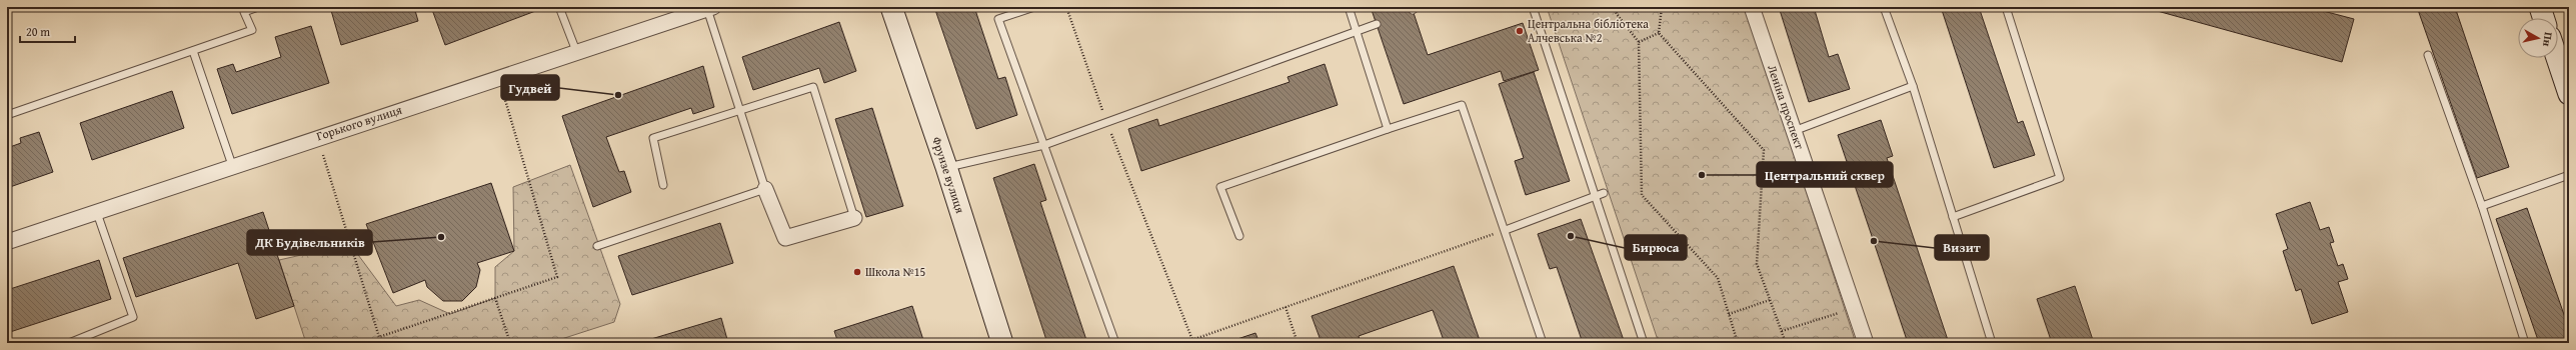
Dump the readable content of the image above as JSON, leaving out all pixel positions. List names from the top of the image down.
{
  "streets": {
    "street": ["Леніна проспект", "Горького вулиця", "Фрунзе вулиця"]
  },
  "places": [
    "Центральна бібліотека Алчевська №2",
    "Гудвей",
    "Центральний сквер",
    "Бирюса",
    "ДК Будівельників",
    "Визит",
    "Школа №15"
  ],
  "scale_bar": "20 m",
  "north": "right"
}
